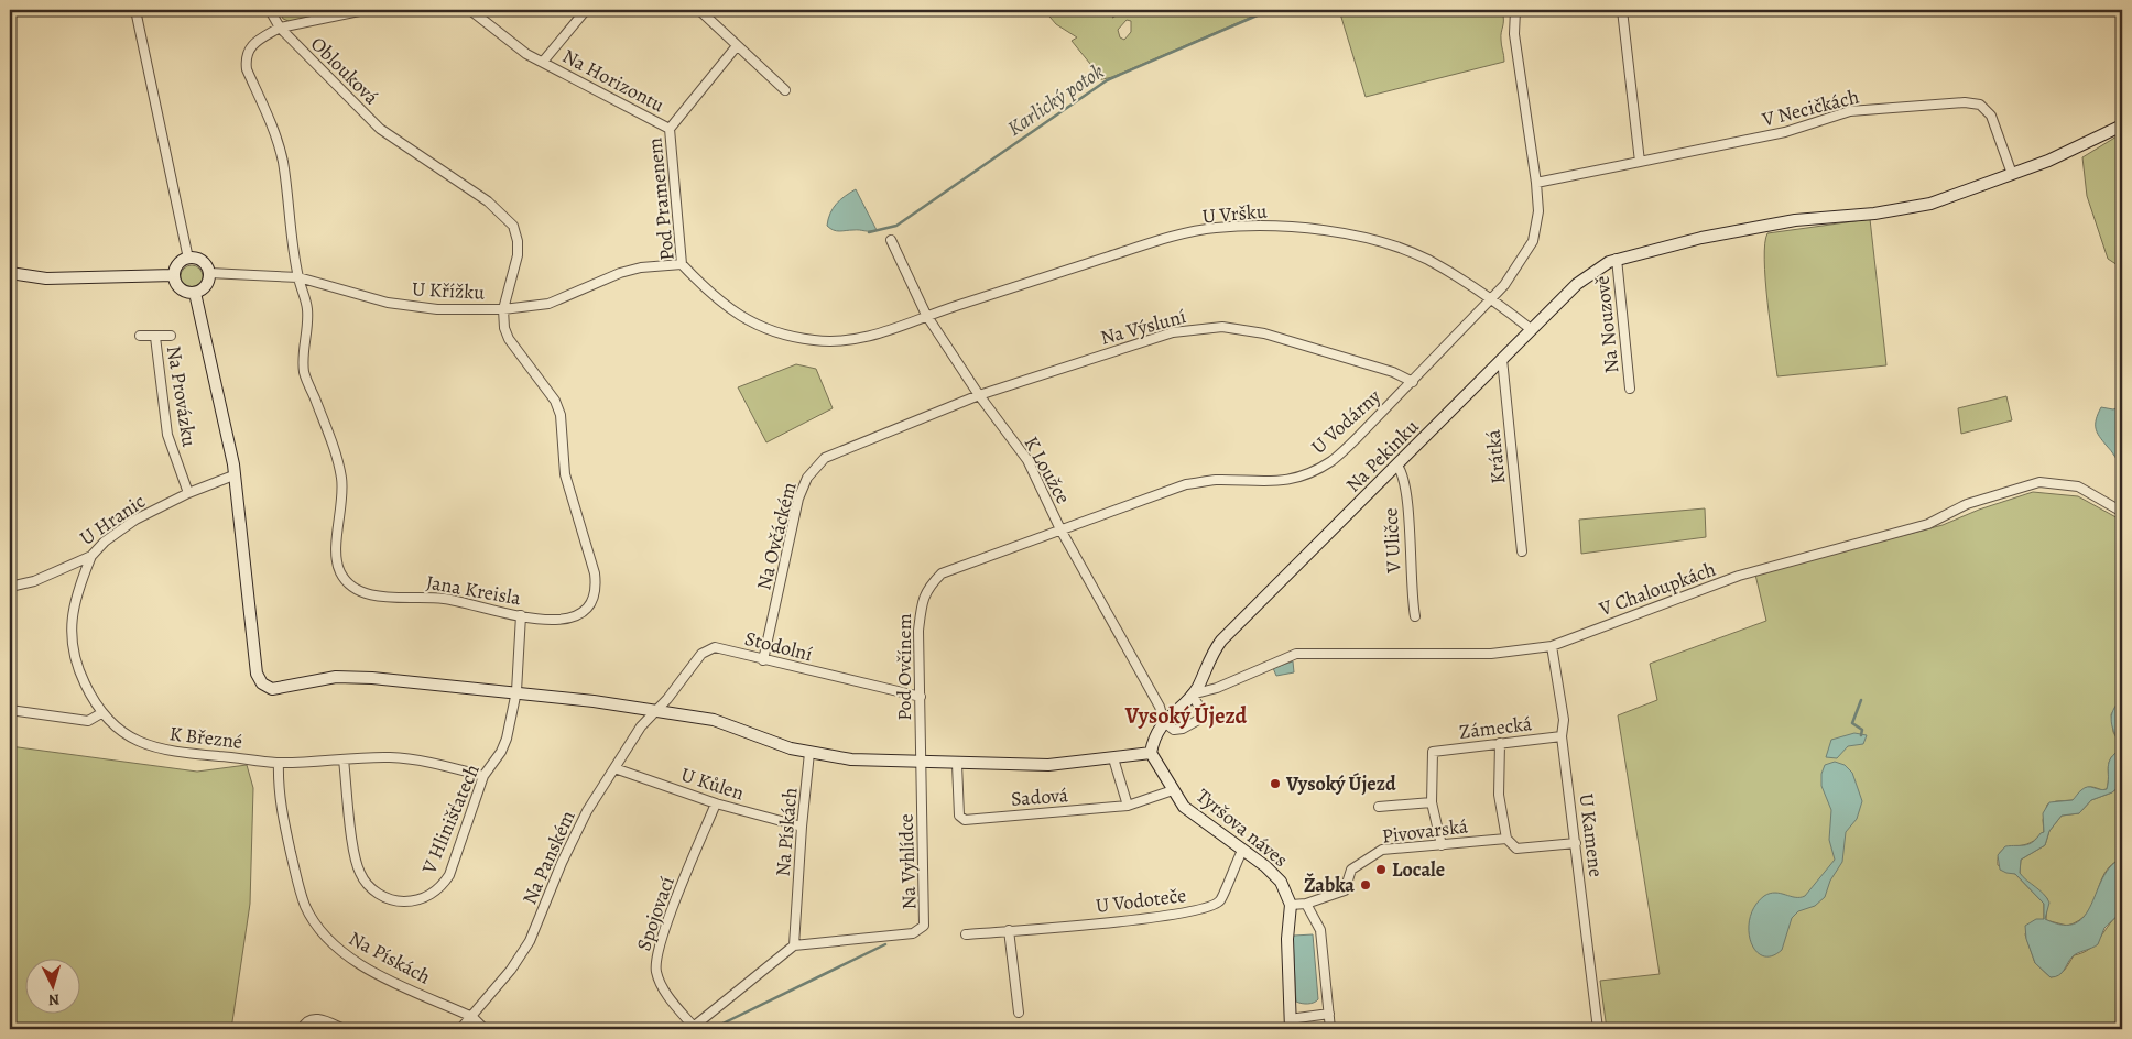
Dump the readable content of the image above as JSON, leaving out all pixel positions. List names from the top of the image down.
{
  "streets": {
    "street": [
      "Oblouková",
      "Na Horizontu",
      "V Necičkách",
      "Pod Pramenem",
      "U Vršku",
      "U Křížku",
      "Na Nouzově",
      "Na Výsluní",
      "Na Provázku",
      "U Vodárny",
      "Na Pekinku",
      "Krátká",
      "K Loužce",
      "U Hranic",
      "Na Ovčáckém",
      "V Uličce",
      "V Chaloupkách",
      "Jana Kreisla",
      "Stodolní",
      "Pod Ovčínem",
      "Zámecká",
      "K Březné",
      "U Kůlen",
      "Sadová",
      "V Hlinišťatech",
      "Tyršova náves",
      "Pivovarská",
      "Na Pískách",
      "U Kamene",
      "Na Panském",
      "Na Vyhlídce",
      "U Vodoteče",
      "Spojovací"
    ]
  },
  "crossings": [
    ["Oblouková", "U Křížku"],
    ["Oblouková", "Jana Kreisla"],
    ["Na Horizontu", "Pod Pramenem"],
    ["V Necičkách", "U Vodárny"],
    ["V Necičkách", "Na Pekinku"],
    ["Pod Pramenem", "U Vršku"],
    ["Pod Pramenem", "U Křížku"],
    ["Pod Pramenem", "K Loužce"],
    ["U Vršku", "U Vodárny"],
    ["U Vršku", "Na Pekinku"],
    ["U Vršku", "K Loužce"],
    ["U Křížku", "Jana Kreisla"],
    ["Na Nouzově", "Na Pekinku"],
    ["Na Výsluní", "U Vodárny"],
    ["Na Výsluní", "K Loužce"],
    ["Na Výsluní", "Na Ovčáckém"],
    ["Na Provázku", "U Hranic"],
    ["U Vodárny", "K Loužce"],
    ["U Vodárny", "Pod Ovčínem"],
    ["Na Pekinku", "Krátká"],
    ["Na Pekinku", "K Loužce"],
    ["Na Pekinku", "V Uličce"],
    ["Na Pekinku", "V Chaloupkách"],
    ["Na Pekinku", "Tyršova náves"],
    ["K Loužce", "Na Ovčáckém"],
    ["K Loužce", "Pod Ovčínem"],
    ["U Hranic", "K Březné"],
    ["Na Ovčáckém", "Stodolní"],
    ["V Chaloupkách", "U Kamene"],
    ["Jana Kreisla", "V Hlinišťatech"],
    ["Stodolní", "Pod Ovčínem"],
    ["Stodolní", "Na Panském"],
    ["Pod Ovčínem", "Na Vyhlídce"],
    ["Zámecká", "U Kamene"],
    ["K Březné", "V Hlinišťatech"],
    ["K Březné", "Na Pískách"],
    ["U Kůlen", "Na Pískách"],
    ["U Kůlen", "Na Panském"],
    ["U Kůlen", "Spojovací"],
    ["Sadová", "Tyršova náves"],
    ["Tyršova náves", "U Vodoteče"],
    ["Pivovarská", "U Kamene"],
    ["Na Pískách", "Na Panském"],
    ["Na Pískách", "Na Vyhlídce"]
  ],
  "districts": ["Vysoký Újezd"],
  "water": ["Karlický potok"],
  "places": ["Vysoký Újezd", "Locale", "Žabka"],
  "north": "bottom"
}
